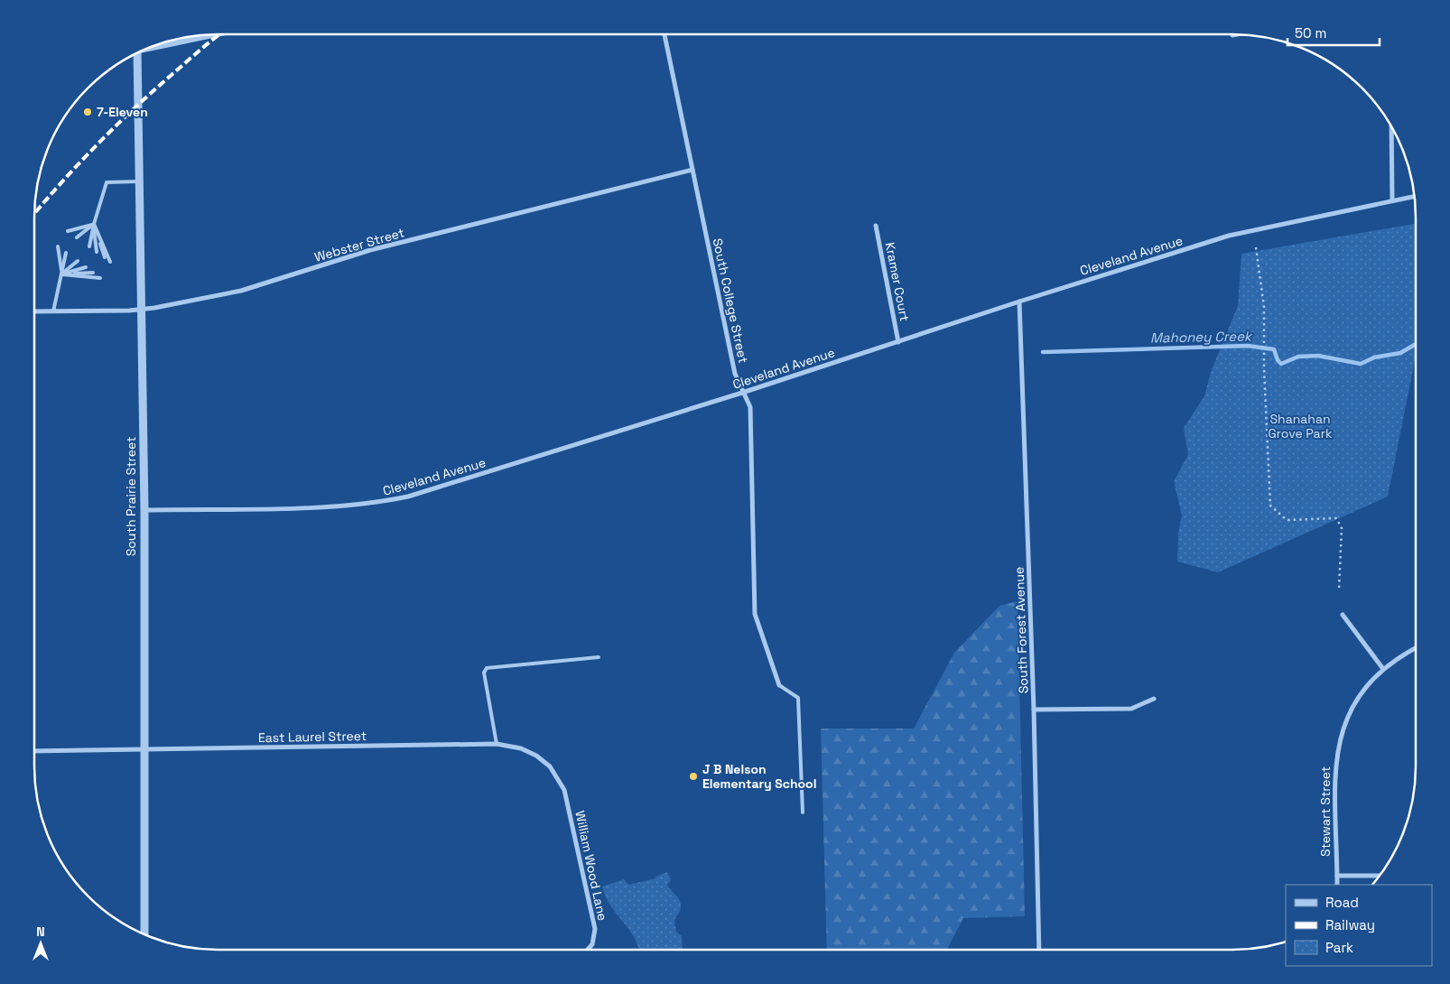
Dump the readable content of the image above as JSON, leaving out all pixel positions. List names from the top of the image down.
{
  "streets": {
    "street": [
      "Webster Street",
      "Cleveland Avenue",
      "Kramer Court",
      "South College Street",
      "South Prairie Street",
      "South Forest Avenue",
      "East Laurel Street",
      "Stewart Street",
      "William Wood Lane"
    ]
  },
  "crossings": [
    ["Webster Street", "South College Street"],
    ["Webster Street", "South Prairie Street"],
    ["Cleveland Avenue", "Kramer Court"],
    ["Cleveland Avenue", "South College Street"],
    ["Cleveland Avenue", "South Prairie Street"],
    ["Cleveland Avenue", "South Forest Avenue"],
    ["South Prairie Street", "East Laurel Street"],
    ["East Laurel Street", "William Wood Lane"]
  ],
  "water": ["Mahoney Creek"],
  "parks": ["Shanahan Grove Park"],
  "places": ["7-Eleven", "J B Nelson Elementary School"],
  "legend": ["Road", "Railway", "Park"],
  "scale_bar": "50 m",
  "north": "top"
}
